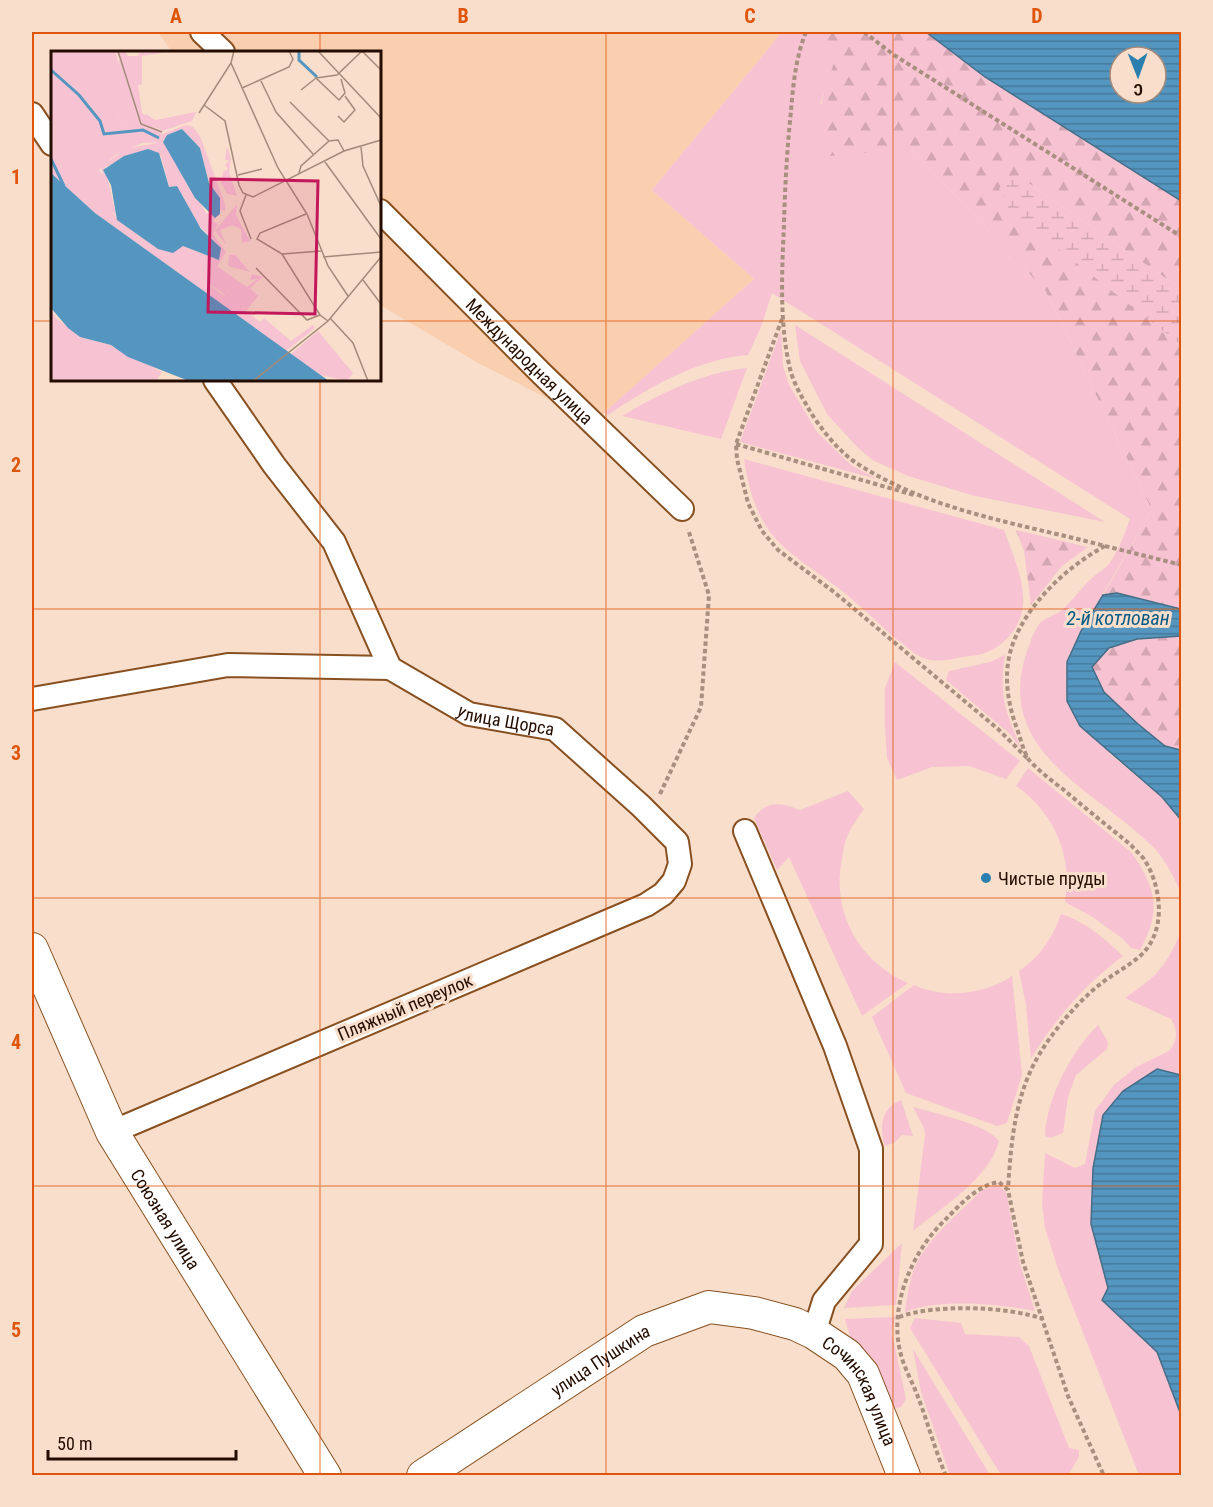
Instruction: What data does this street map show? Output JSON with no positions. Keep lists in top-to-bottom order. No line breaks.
{"streets":{"street":["Международная улица","улица Щорса","Пляжный переулок","Союзная улица","улица Пушкина","Сочинская улица"]},"crossings":[["улица Щорса","Пляжный переулок"],["Пляжный переулок","Союзная улица"],["улица Пушкина","Сочинская улица"]],"water":["2-й котлован"],"places":["Чистые пруды"],"scale_bar":"50 m","north":"bottom","grid":{"columns":["A","B","C","D"],"rows":["1","2","3","4","5"]}}
